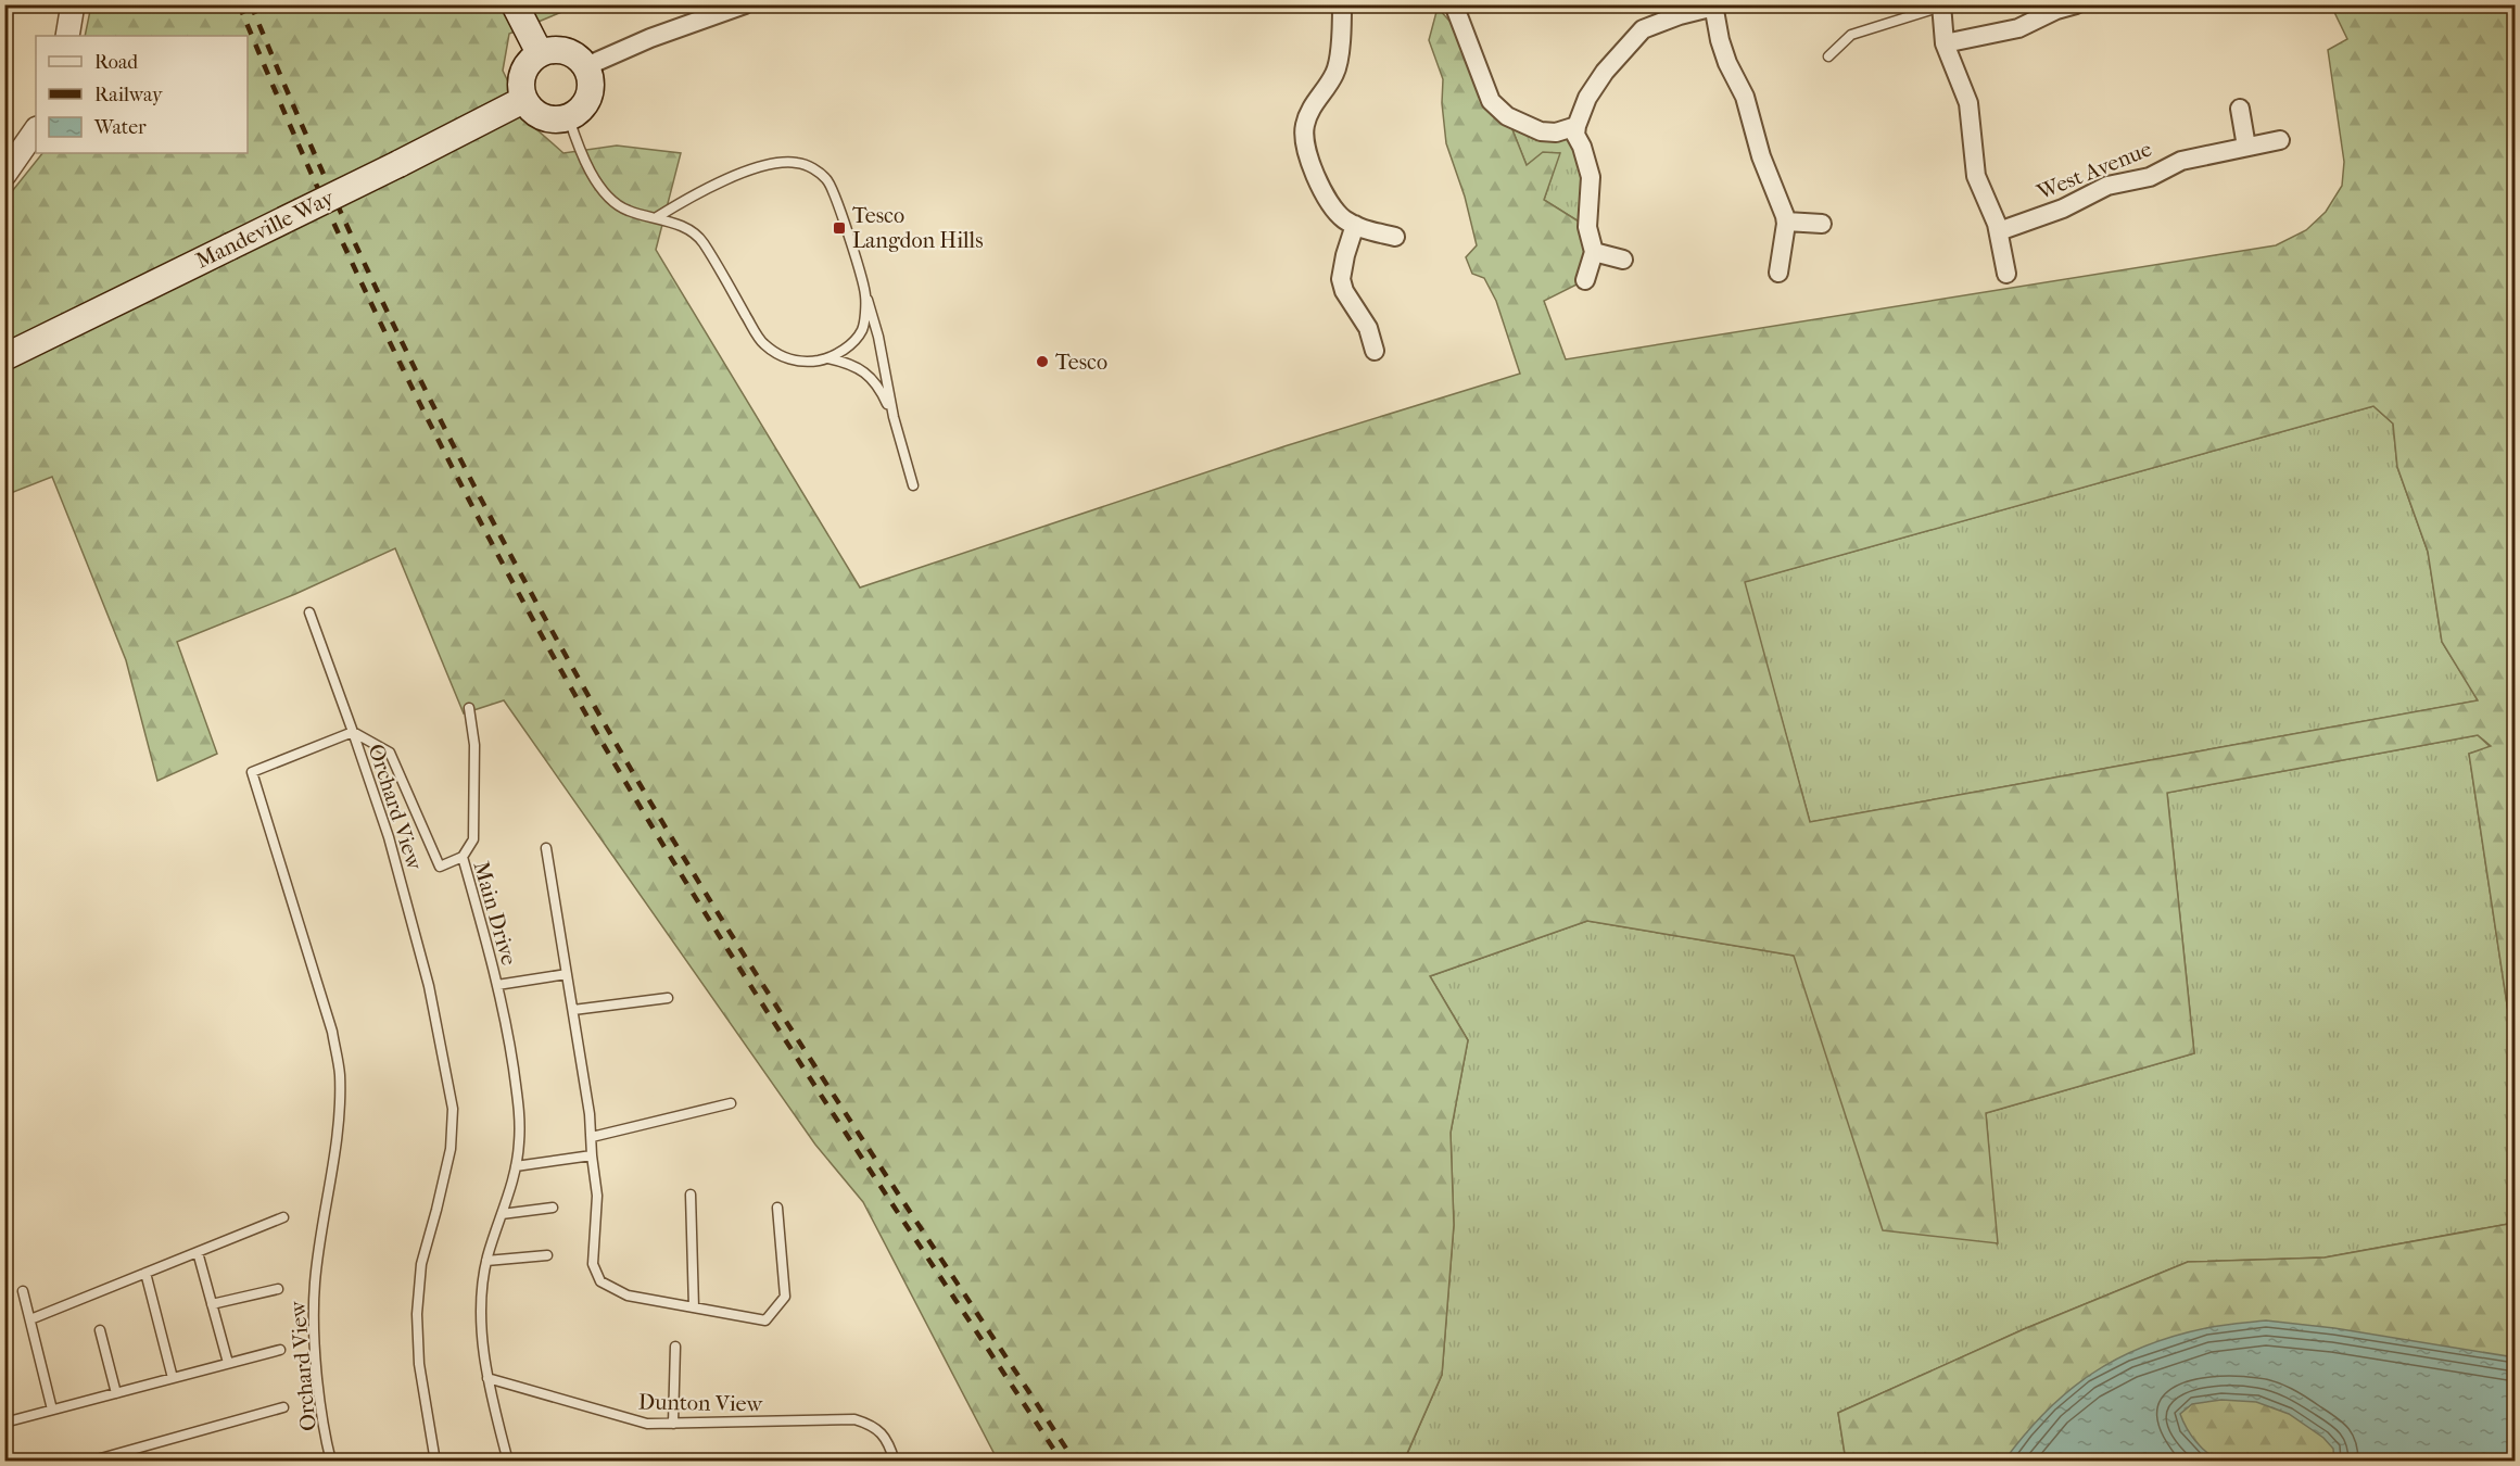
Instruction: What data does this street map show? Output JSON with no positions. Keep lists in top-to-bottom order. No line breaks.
{"streets":{"main road":["Mandeville Way"],"street":["West Avenue"],"lane":["Orchard View","Main Drive","Dunton View"]},"crossings":[["Orchard View","Main Drive"],["Main Drive","Dunton View"]],"places":{"transit":["Tesco Langdon Hills"],"other":["Tesco"]},"legend":["Road","Railway","Water"]}
